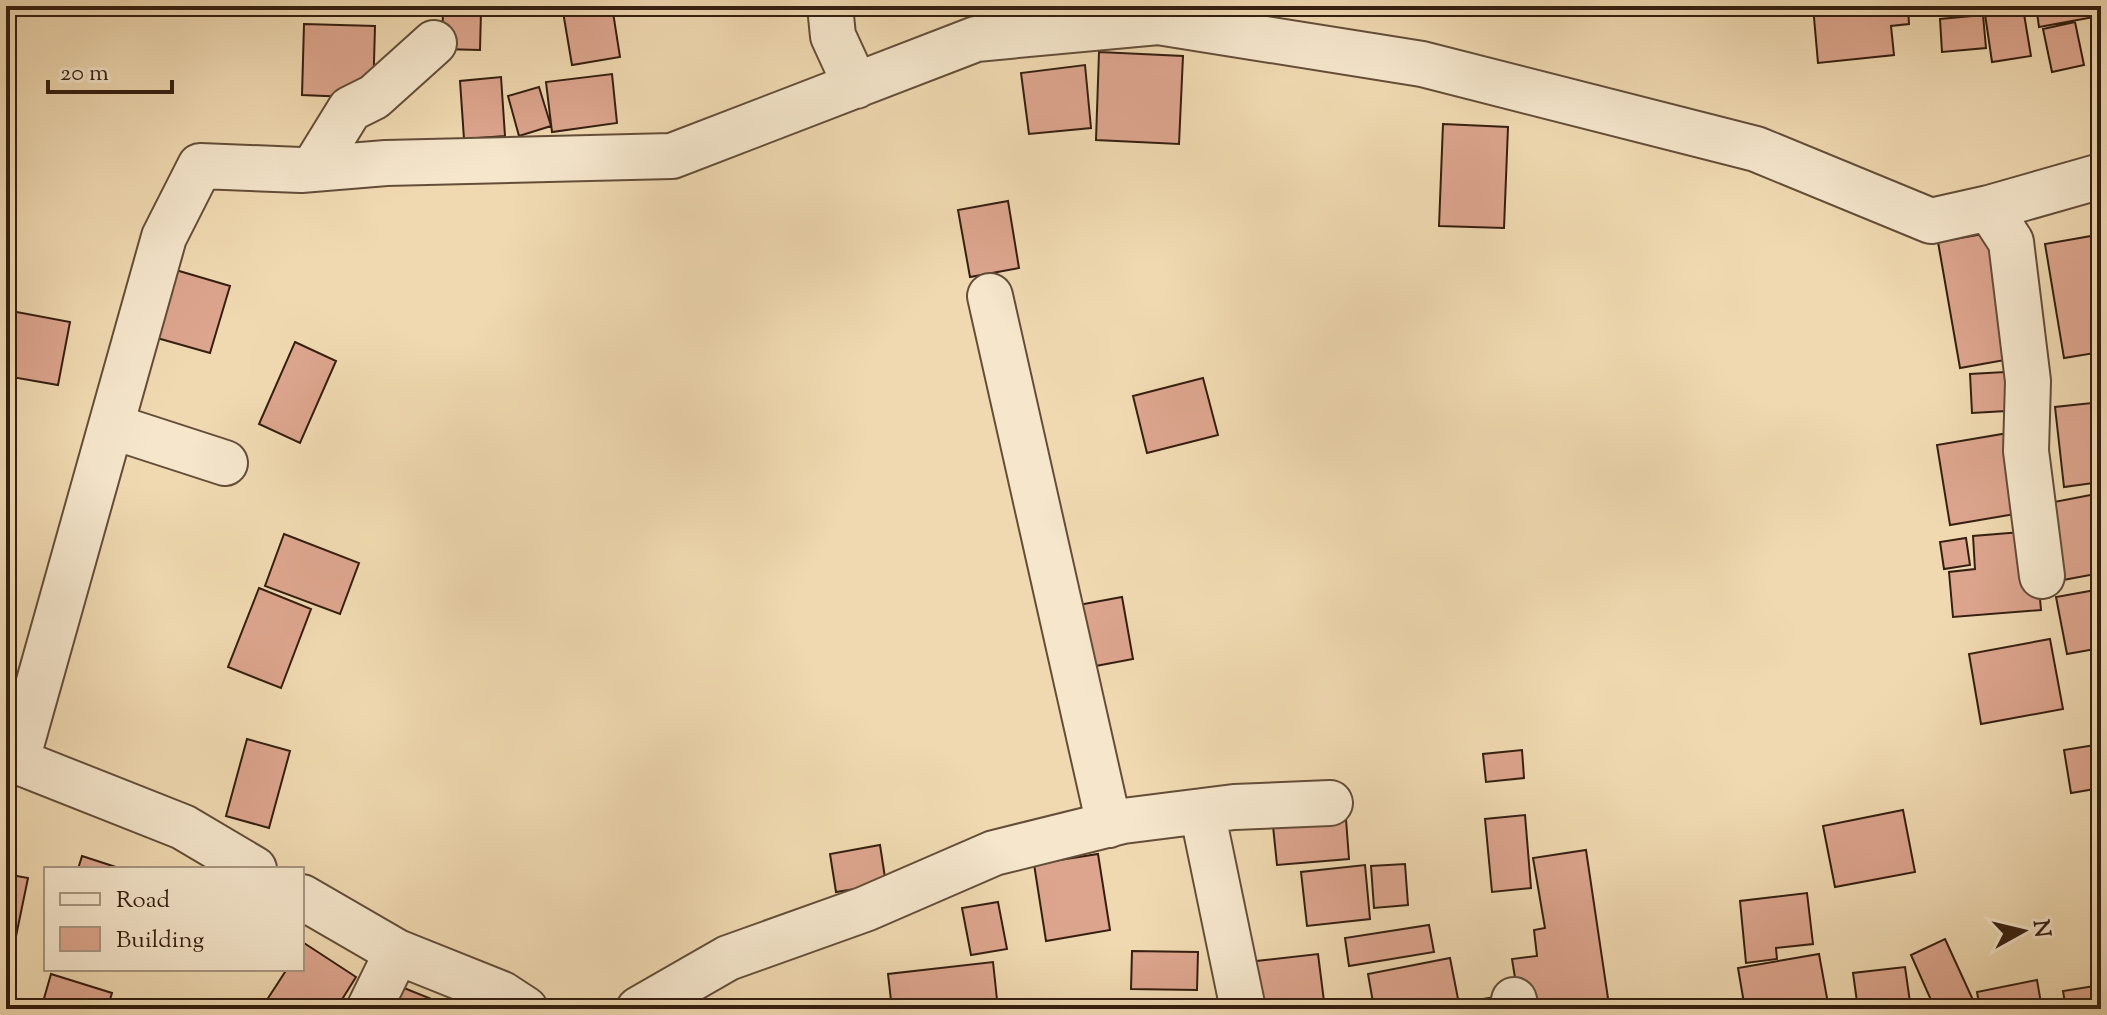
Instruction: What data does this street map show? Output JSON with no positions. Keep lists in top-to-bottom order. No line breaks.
{"legend":["Road","Building"],"scale_bar":"20 m","north":"right"}
